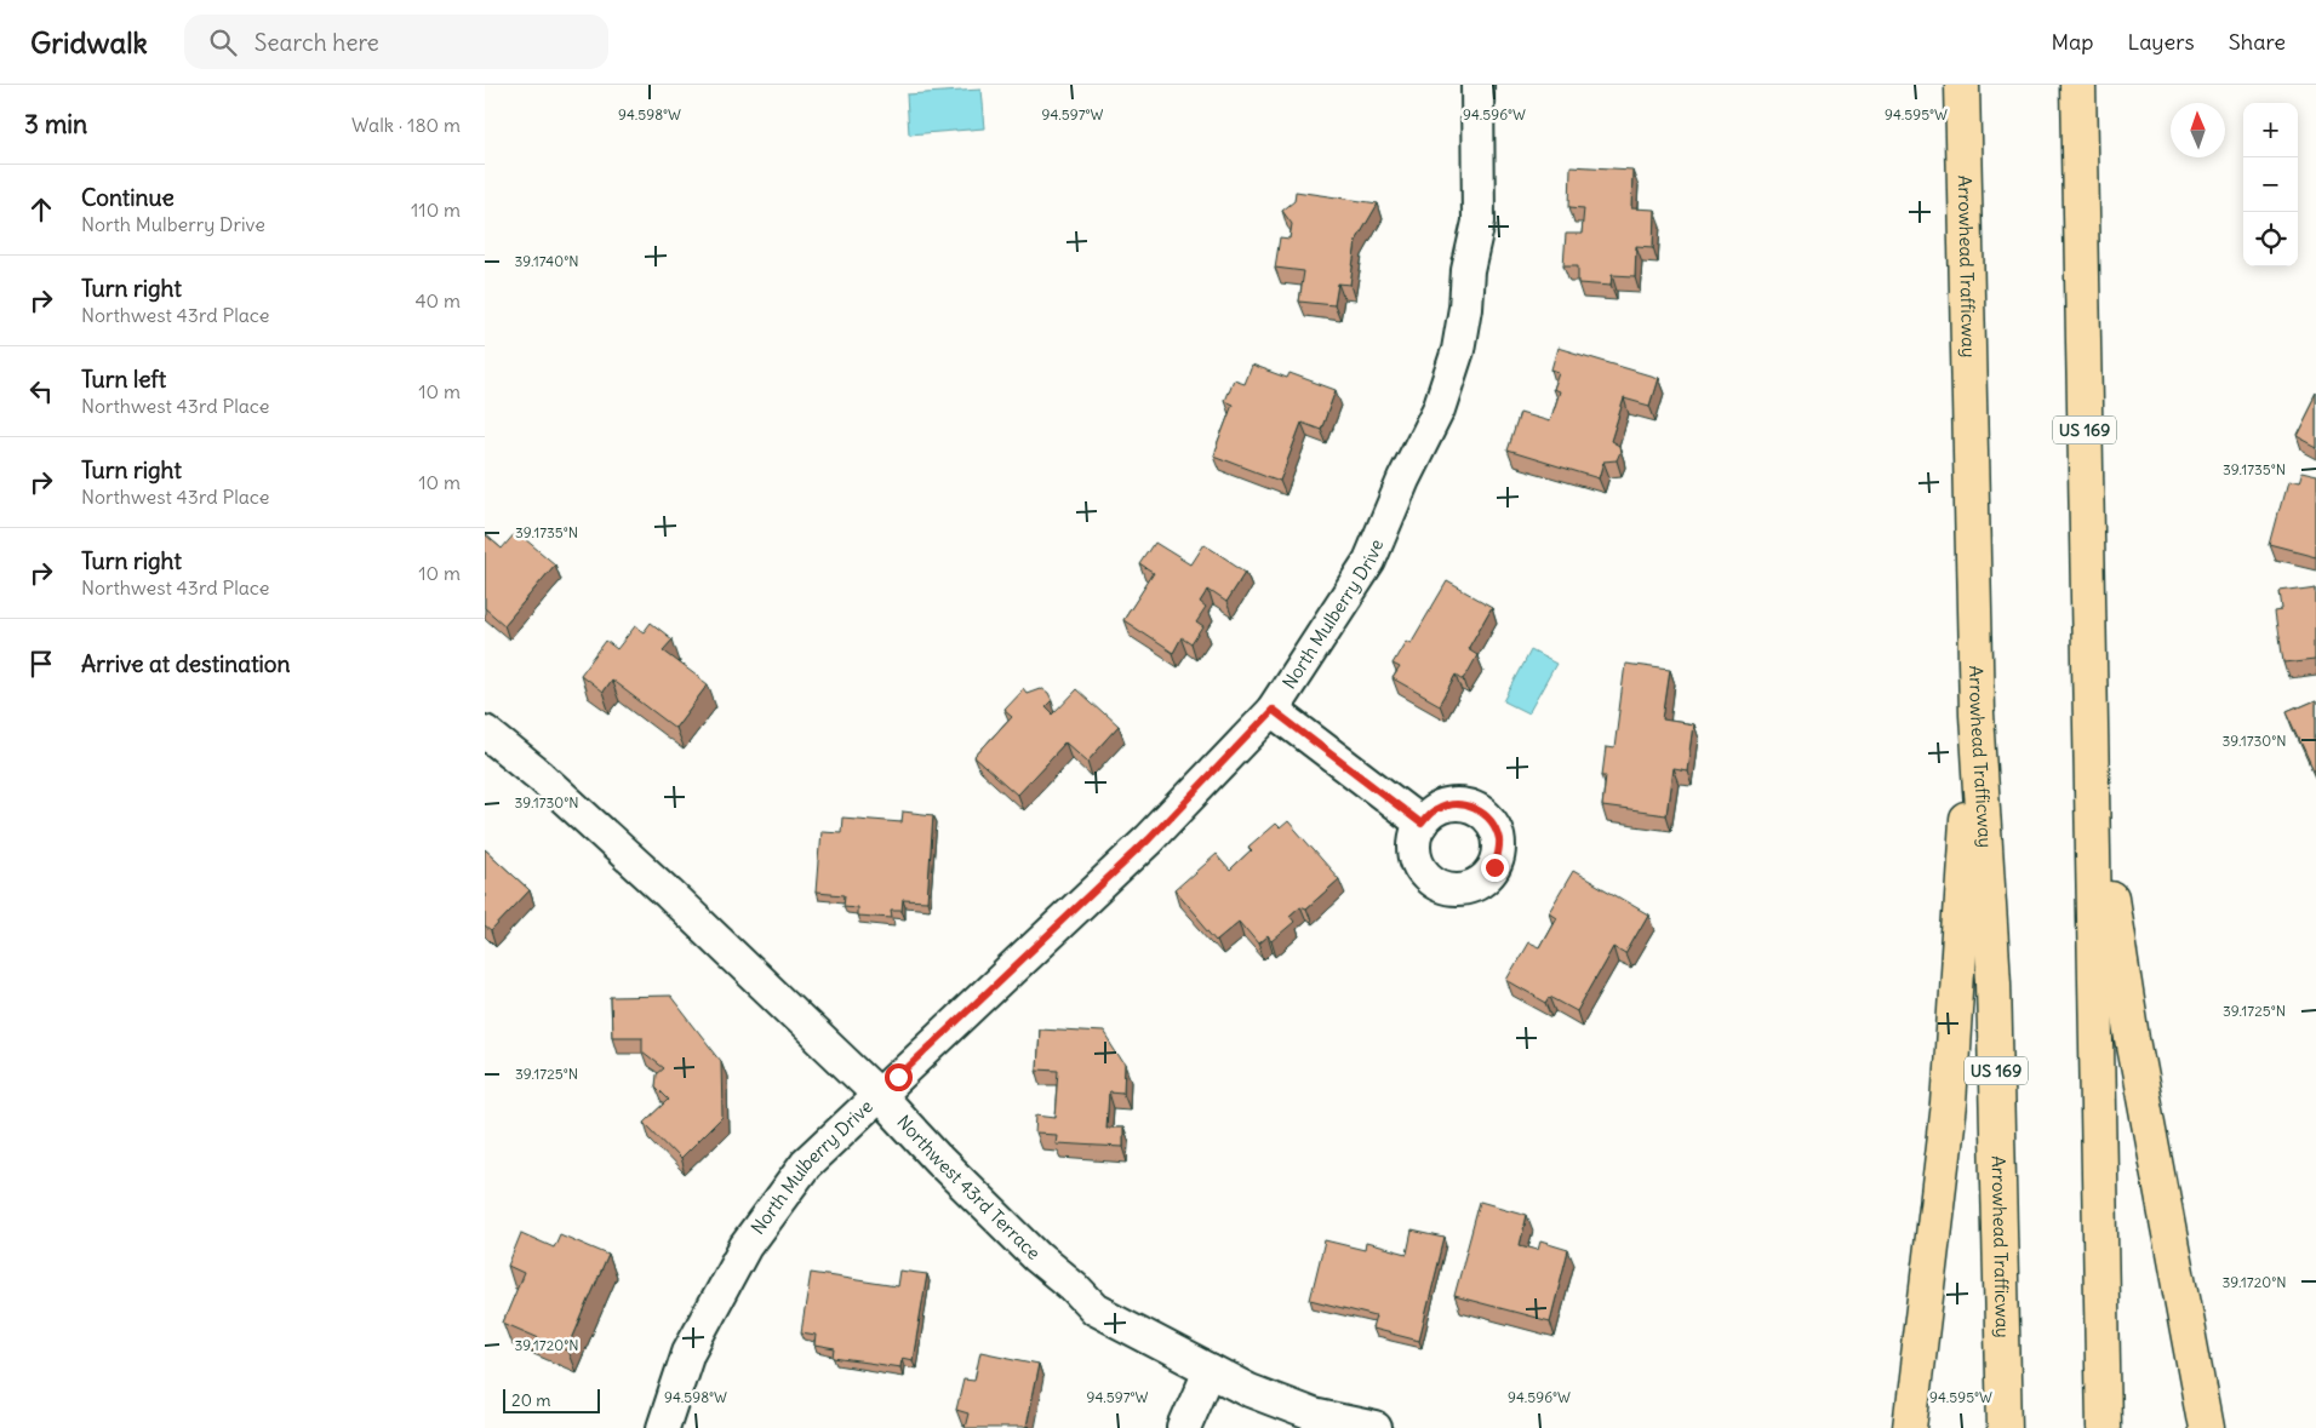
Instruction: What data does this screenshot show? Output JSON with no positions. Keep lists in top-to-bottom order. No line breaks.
{"streets":{"highway":["Arrowhead Trafficway","US 169"],"street":["North Mulberry Drive","Northwest 43rd Terrace"]},"crossings":[["North Mulberry Drive","Northwest 43rd Terrace"]],"scale_bar":"20 m","north":"top","page":{"header":"Gridwalk","search":"Search here","nav":["Map","Layers","Share"],"heading":["3 min","Walk · 180 m"],"map_buttons":["+","−"],"list":[["Continue","North Mulberry Drive","110 m"],["Turn right","Northwest 43rd Place","40 m"],["Turn left","Northwest 43rd Place","10 m"],["Turn right","Northwest 43rd Place","10 m"],["Turn right","Northwest 43rd Place","10 m"],"Arrive at destination"],"scale":"20 m"},"coordinates":["94.598°W","94.597°W","94.596°W","94.595°W","39.1740°N","39.1735°N","39.1730°N","39.1725°N","39.1720°N"]}
